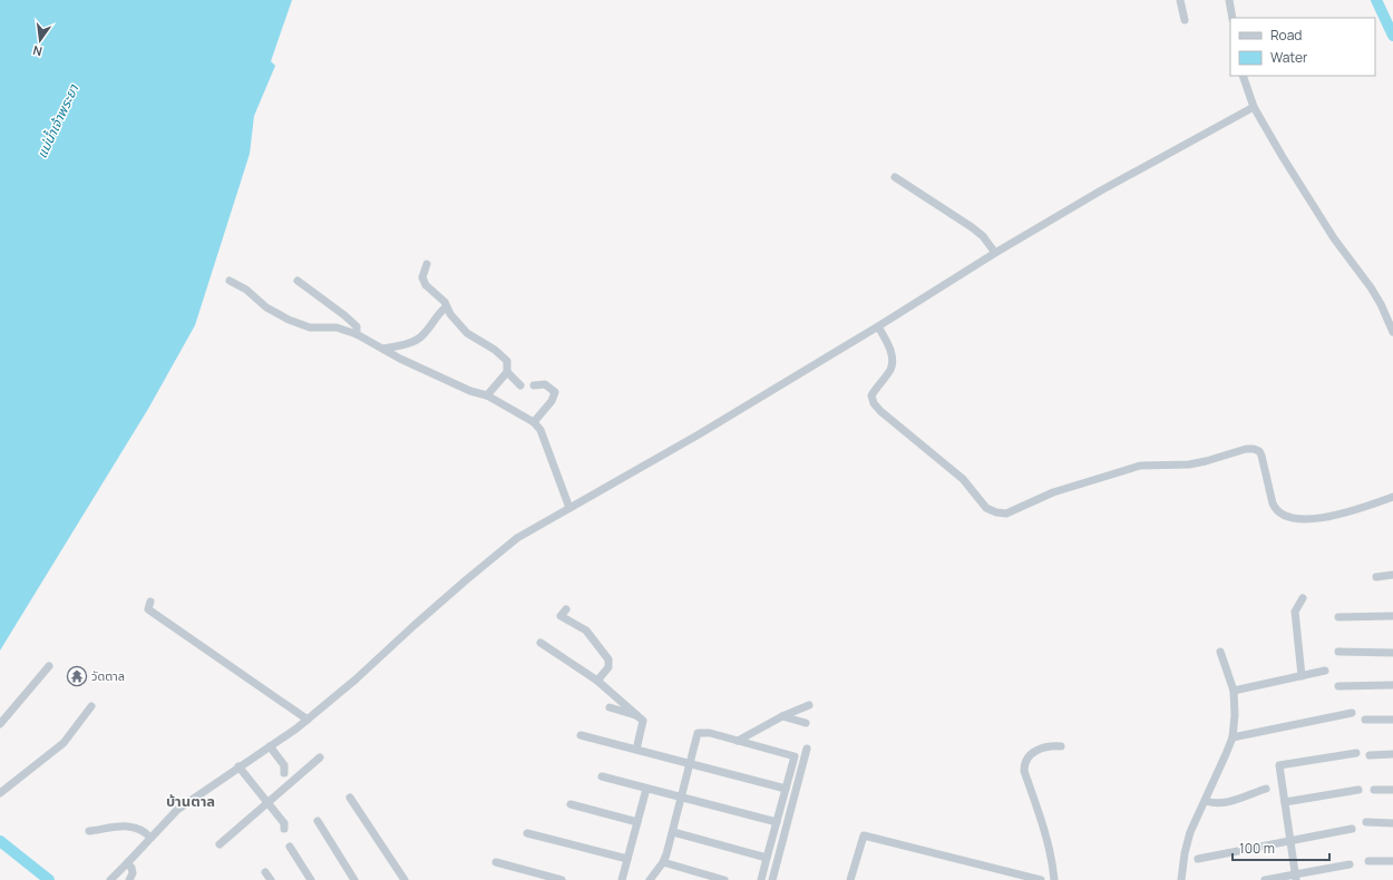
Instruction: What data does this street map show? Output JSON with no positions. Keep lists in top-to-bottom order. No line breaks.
{"districts":["บ้านตาล"],"water":["แม่น้ำเจ้าพระยา"],"places":{"temple":["วัดตาล"]},"legend":["Road","Water"],"scale_bar":"100 m","north":"bottom"}
